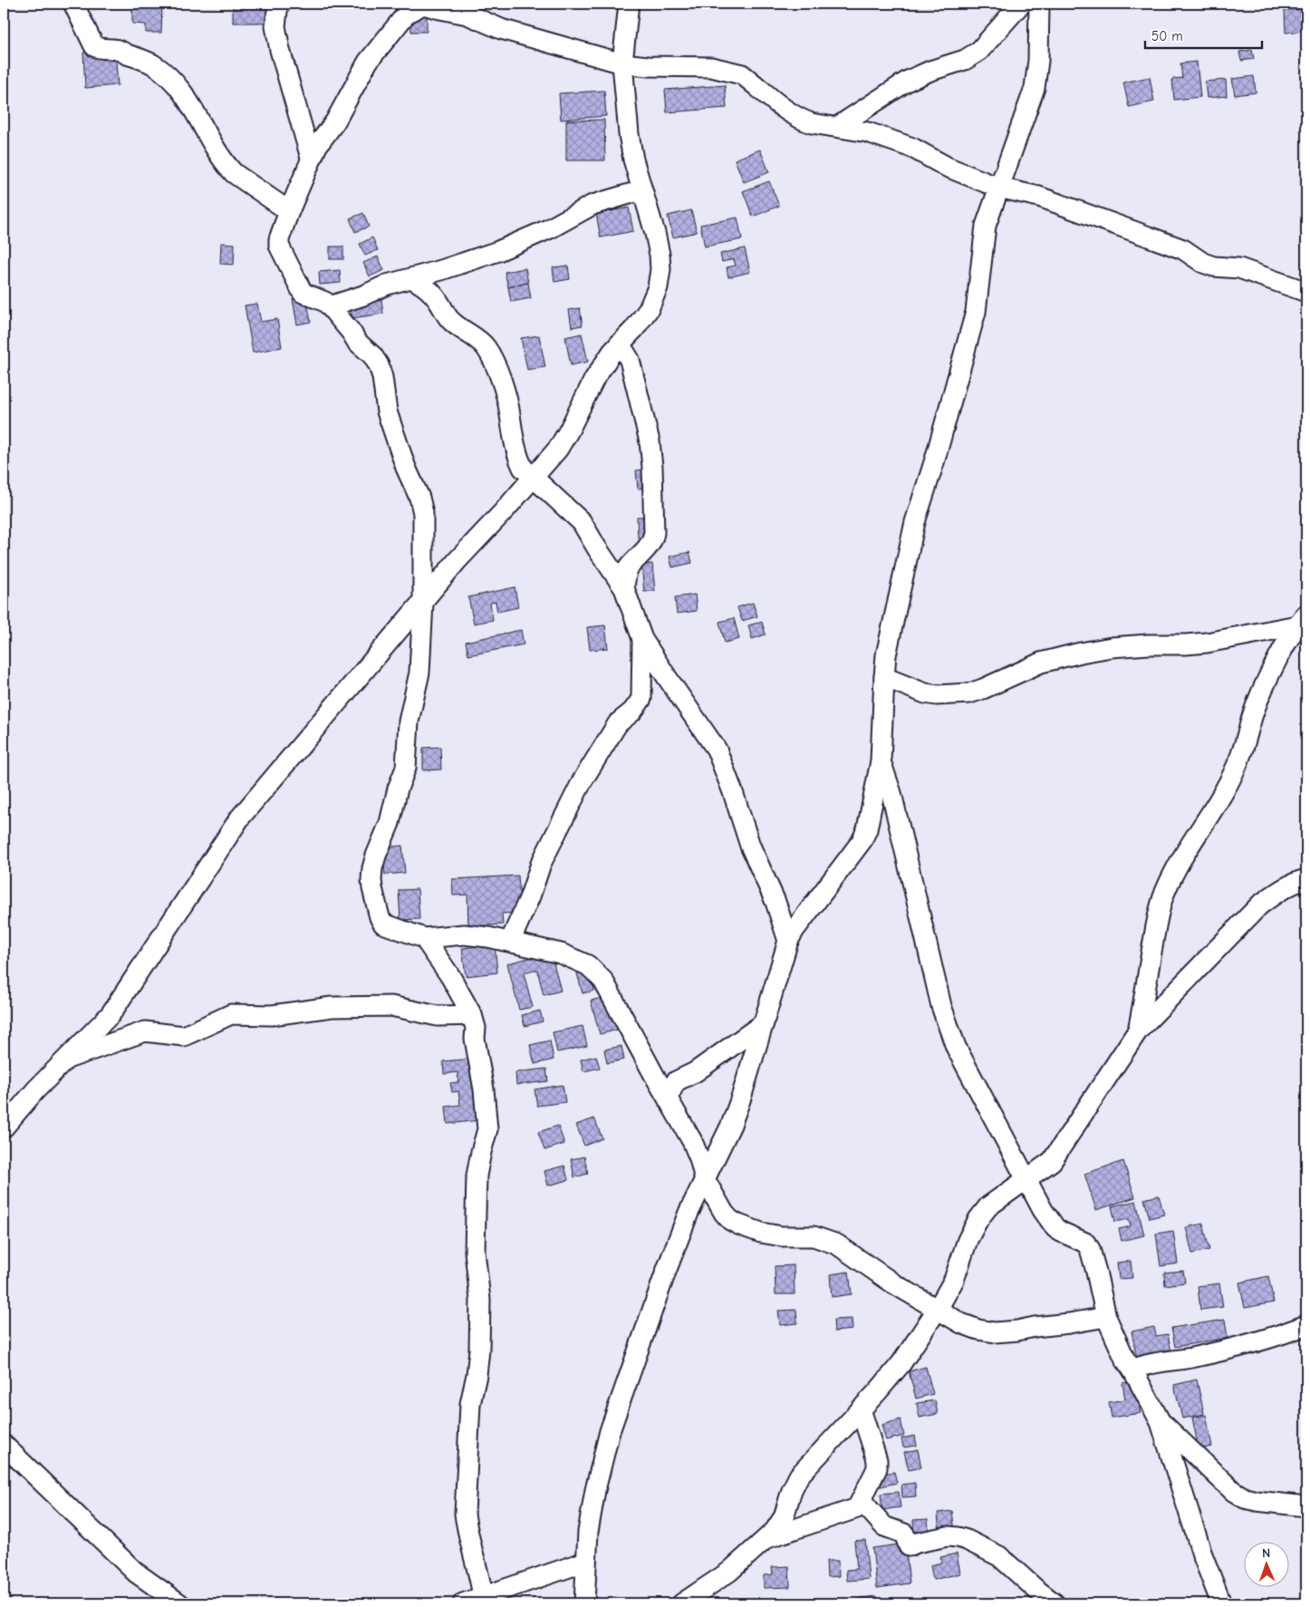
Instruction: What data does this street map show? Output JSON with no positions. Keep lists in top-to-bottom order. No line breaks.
{"scale_bar":"50 m","north":"top"}
